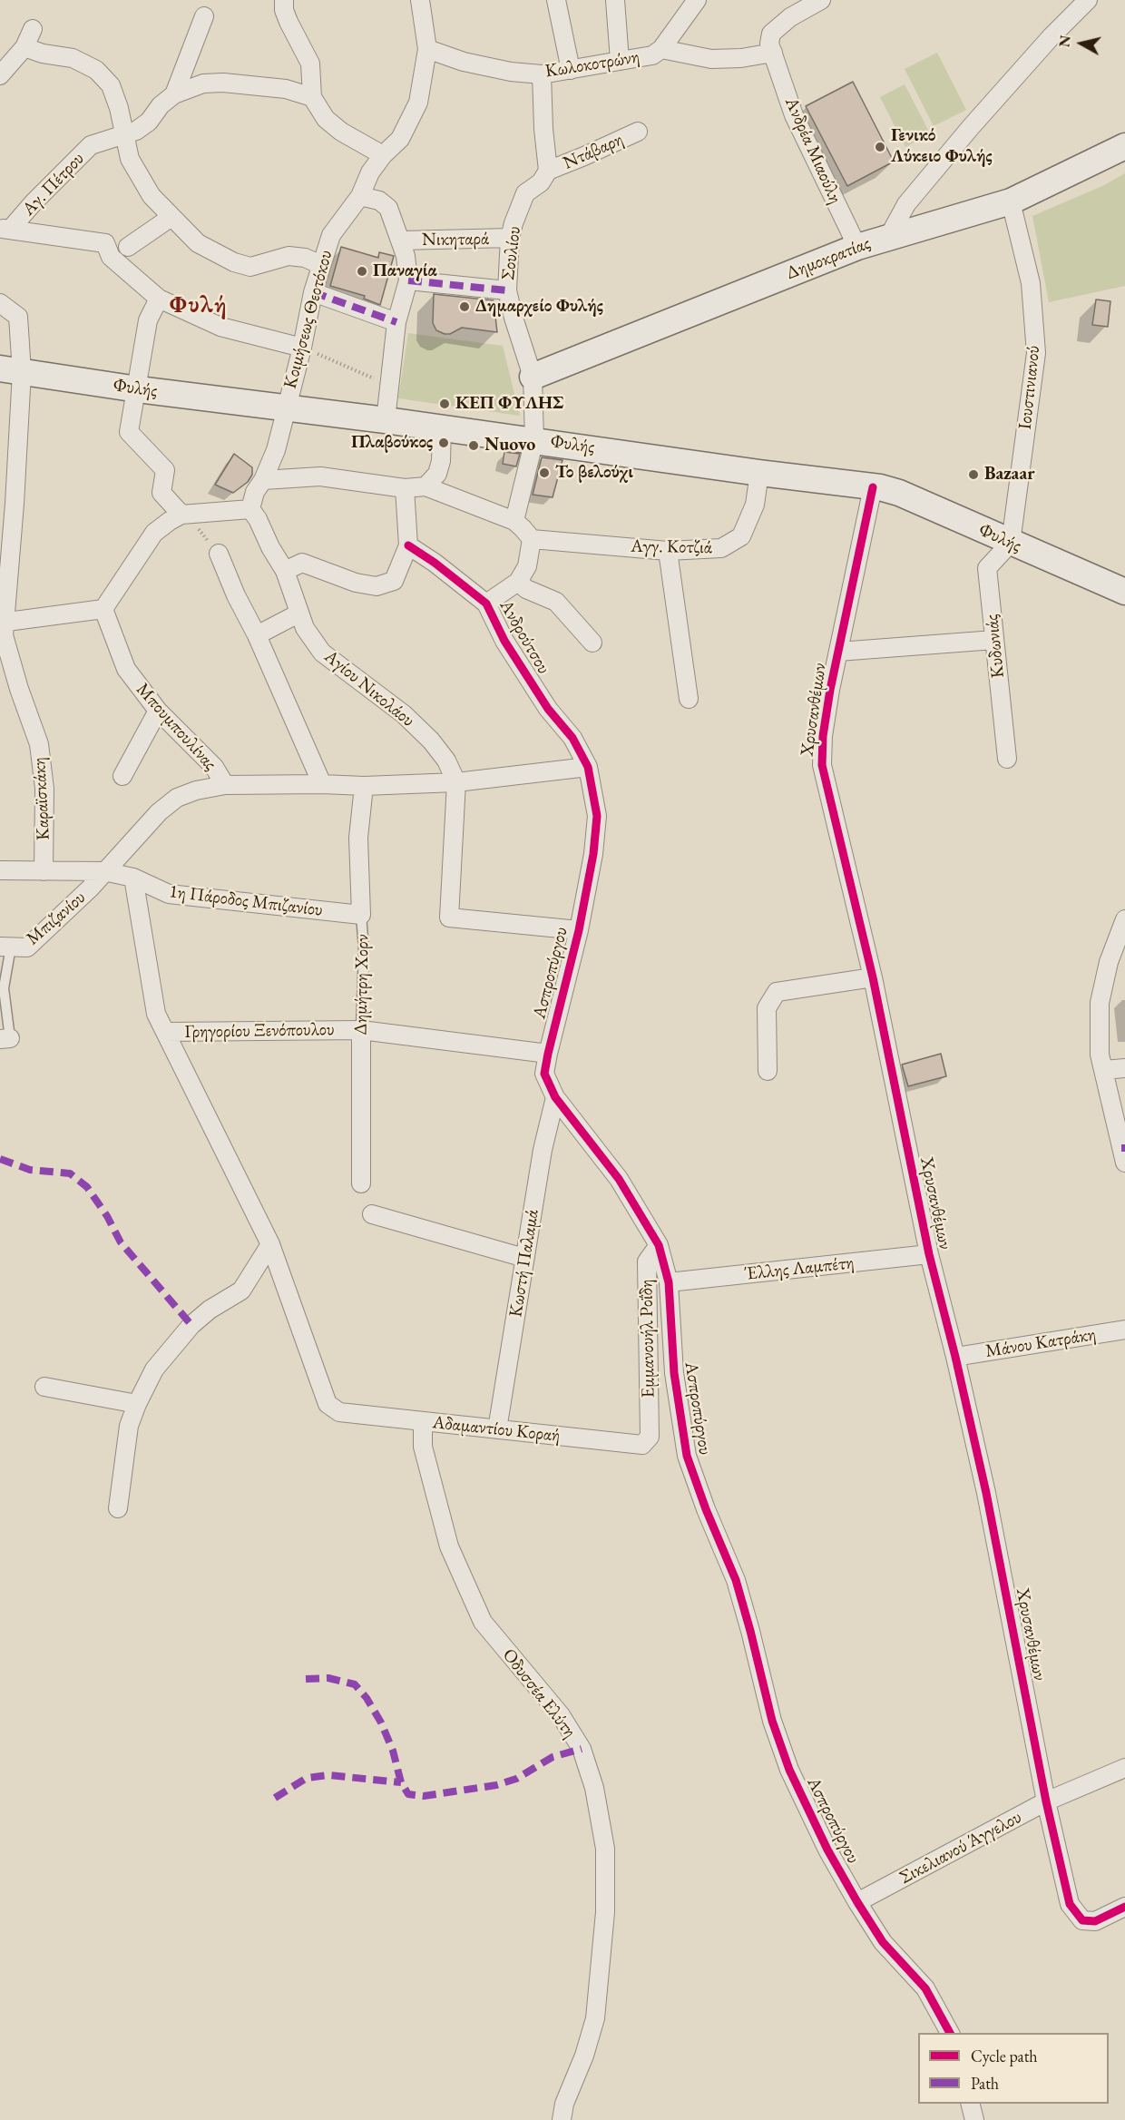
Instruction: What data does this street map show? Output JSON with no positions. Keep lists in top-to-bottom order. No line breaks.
{"streets":{"main road":["Δημοκρατίας","Φυλής"],"street":["Κωλοκοτρώνη","Ανδρέα Μιαούλη","Ντάβαρη","Αγ. Πέτρου","Νικηταρά","Σουλίου","Κοιμήσεως Θεοτόκου","Ιουστινιανού","Αγγ. Κοτζιά","Ανδρούτσου","Κυδωνιάς","Αγίου Νικολάου","Χρυσανθέμων","Μπουμπουλίνας","Καραϊσκάκη","1η Πάροδος Μπιζανίου","Μπιζανίου","Ασπροπύργου","Δημήτρη Χορν","Γρηγορίου Ξενόπουλου","Κωστή Παλαμά","Έλλης Λαμπέτη","Εμμανουήλ Ροΐδη","Μάνου Κατράκη","Αδαμαντίου Κοραή","Οδυσσέα Ελύτη","Σικελιανού Άγγελου"]},"crossings":[["Κωλοκοτρώνη","Κοιμήσεως Θεοτόκου"],["Ανδρέα Μιαούλη","Δημοκρατίας"],["Ντάβαρη","Σουλίου"],["Νικηταρά","Σουλίου"],["Σουλίου","Δημοκρατίας"],["Σουλίου","Φυλής"],["Δημοκρατίας","Ιουστινιανού"],["Κοιμήσεως Θεοτόκου","Φυλής"],["Ιουστινιανού","Φυλής"],["Ιουστινιανού","Κυδωνιάς"],["Φυλής","Αγγ. Κοτζιά"],["Φυλής","Κυδωνιάς"],["Φυλής","Χρυσανθέμων"],["Φυλής","Καραϊσκάκη"],["Ανδρούτσου","Μπιζανίου"],["Ανδρούτσου","Ασπροπύργου"],["Αγίου Νικολάου","Μπιζανίου"],["Αγίου Νικολάου","Ασπροπύργου"],["Χρυσανθέμων","Έλλης Λαμπέτη"],["Χρυσανθέμων","Μάνου Κατράκη"],["Χρυσανθέμων","Σικελιανού Άγγελου"],["Μπουμπουλίνας","Μπιζανίου"],["Καραϊσκάκη","1η Πάροδος Μπιζανίου"],["1η Πάροδος Μπιζανίου","Μπιζανίου"],["1η Πάροδος Μπιζανίου","Δημήτρη Χορν"],["Μπιζανίου","Ασπροπύργου"],["Μπιζανίου","Δημήτρη Χορν"],["Ασπροπύργου","Γρηγορίου Ξενόπουλου"],["Ασπροπύργου","Κωστή Παλαμά"],["Ασπροπύργου","Έλλης Λαμπέτη"],["Ασπροπύργου","Εμμανουήλ Ροΐδη"],["Ασπροπύργου","Σικελιανού Άγγελου"],["Δημήτρη Χορν","Γρηγορίου Ξενόπουλου"],["Κωστή Παλαμά","Αδαμαντίου Κοραή"],["Εμμανουήλ Ροΐδη","Αδαμαντίου Κοραή"],["Αδαμαντίου Κοραή","Οδυσσέα Ελύτη"]],"districts":["Φυλή"],"places":["Γενικό Λύκειο Φυλής","Παναγία","Δημαρχείο Φυλής","ΚΕΠ ΦΥΛΗΣ","Πλαβούκος","Nuovo","Το βελούχι","Bazaar"],"legend":["Cycle path","Path"],"north":"left"}
